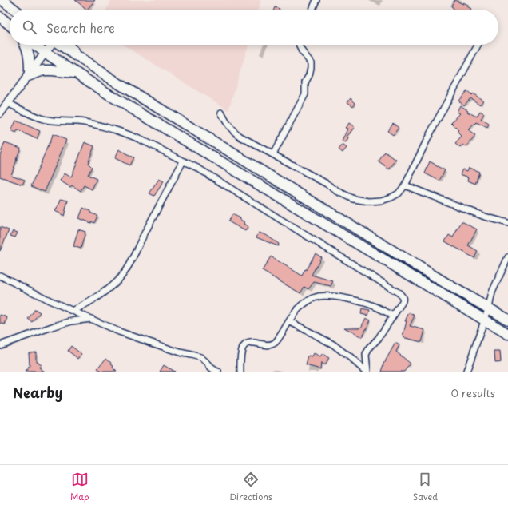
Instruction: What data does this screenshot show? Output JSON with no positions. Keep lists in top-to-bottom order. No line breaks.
{"page":{"search":"Search here","heading":["Nearby","0 results"],"nav":["Map","Directions","Saved"]}}
